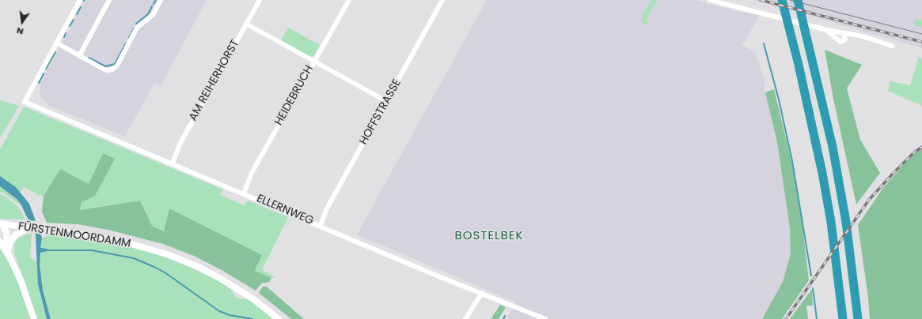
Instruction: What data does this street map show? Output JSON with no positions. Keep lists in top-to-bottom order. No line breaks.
{"streets":{"main road":["FÜRSTENMOORDAMM"],"street":["AM REIHERHORST","HEIDEBRUCH","HOFFSTRASSE","ELLERNWEG"]},"crossings":[["AM REIHERHORST","ELLERNWEG"],["HEIDEBRUCH","ELLERNWEG"],["HOFFSTRASSE","ELLERNWEG"]],"districts":["BOSTELBEK"],"north":"bottom"}
